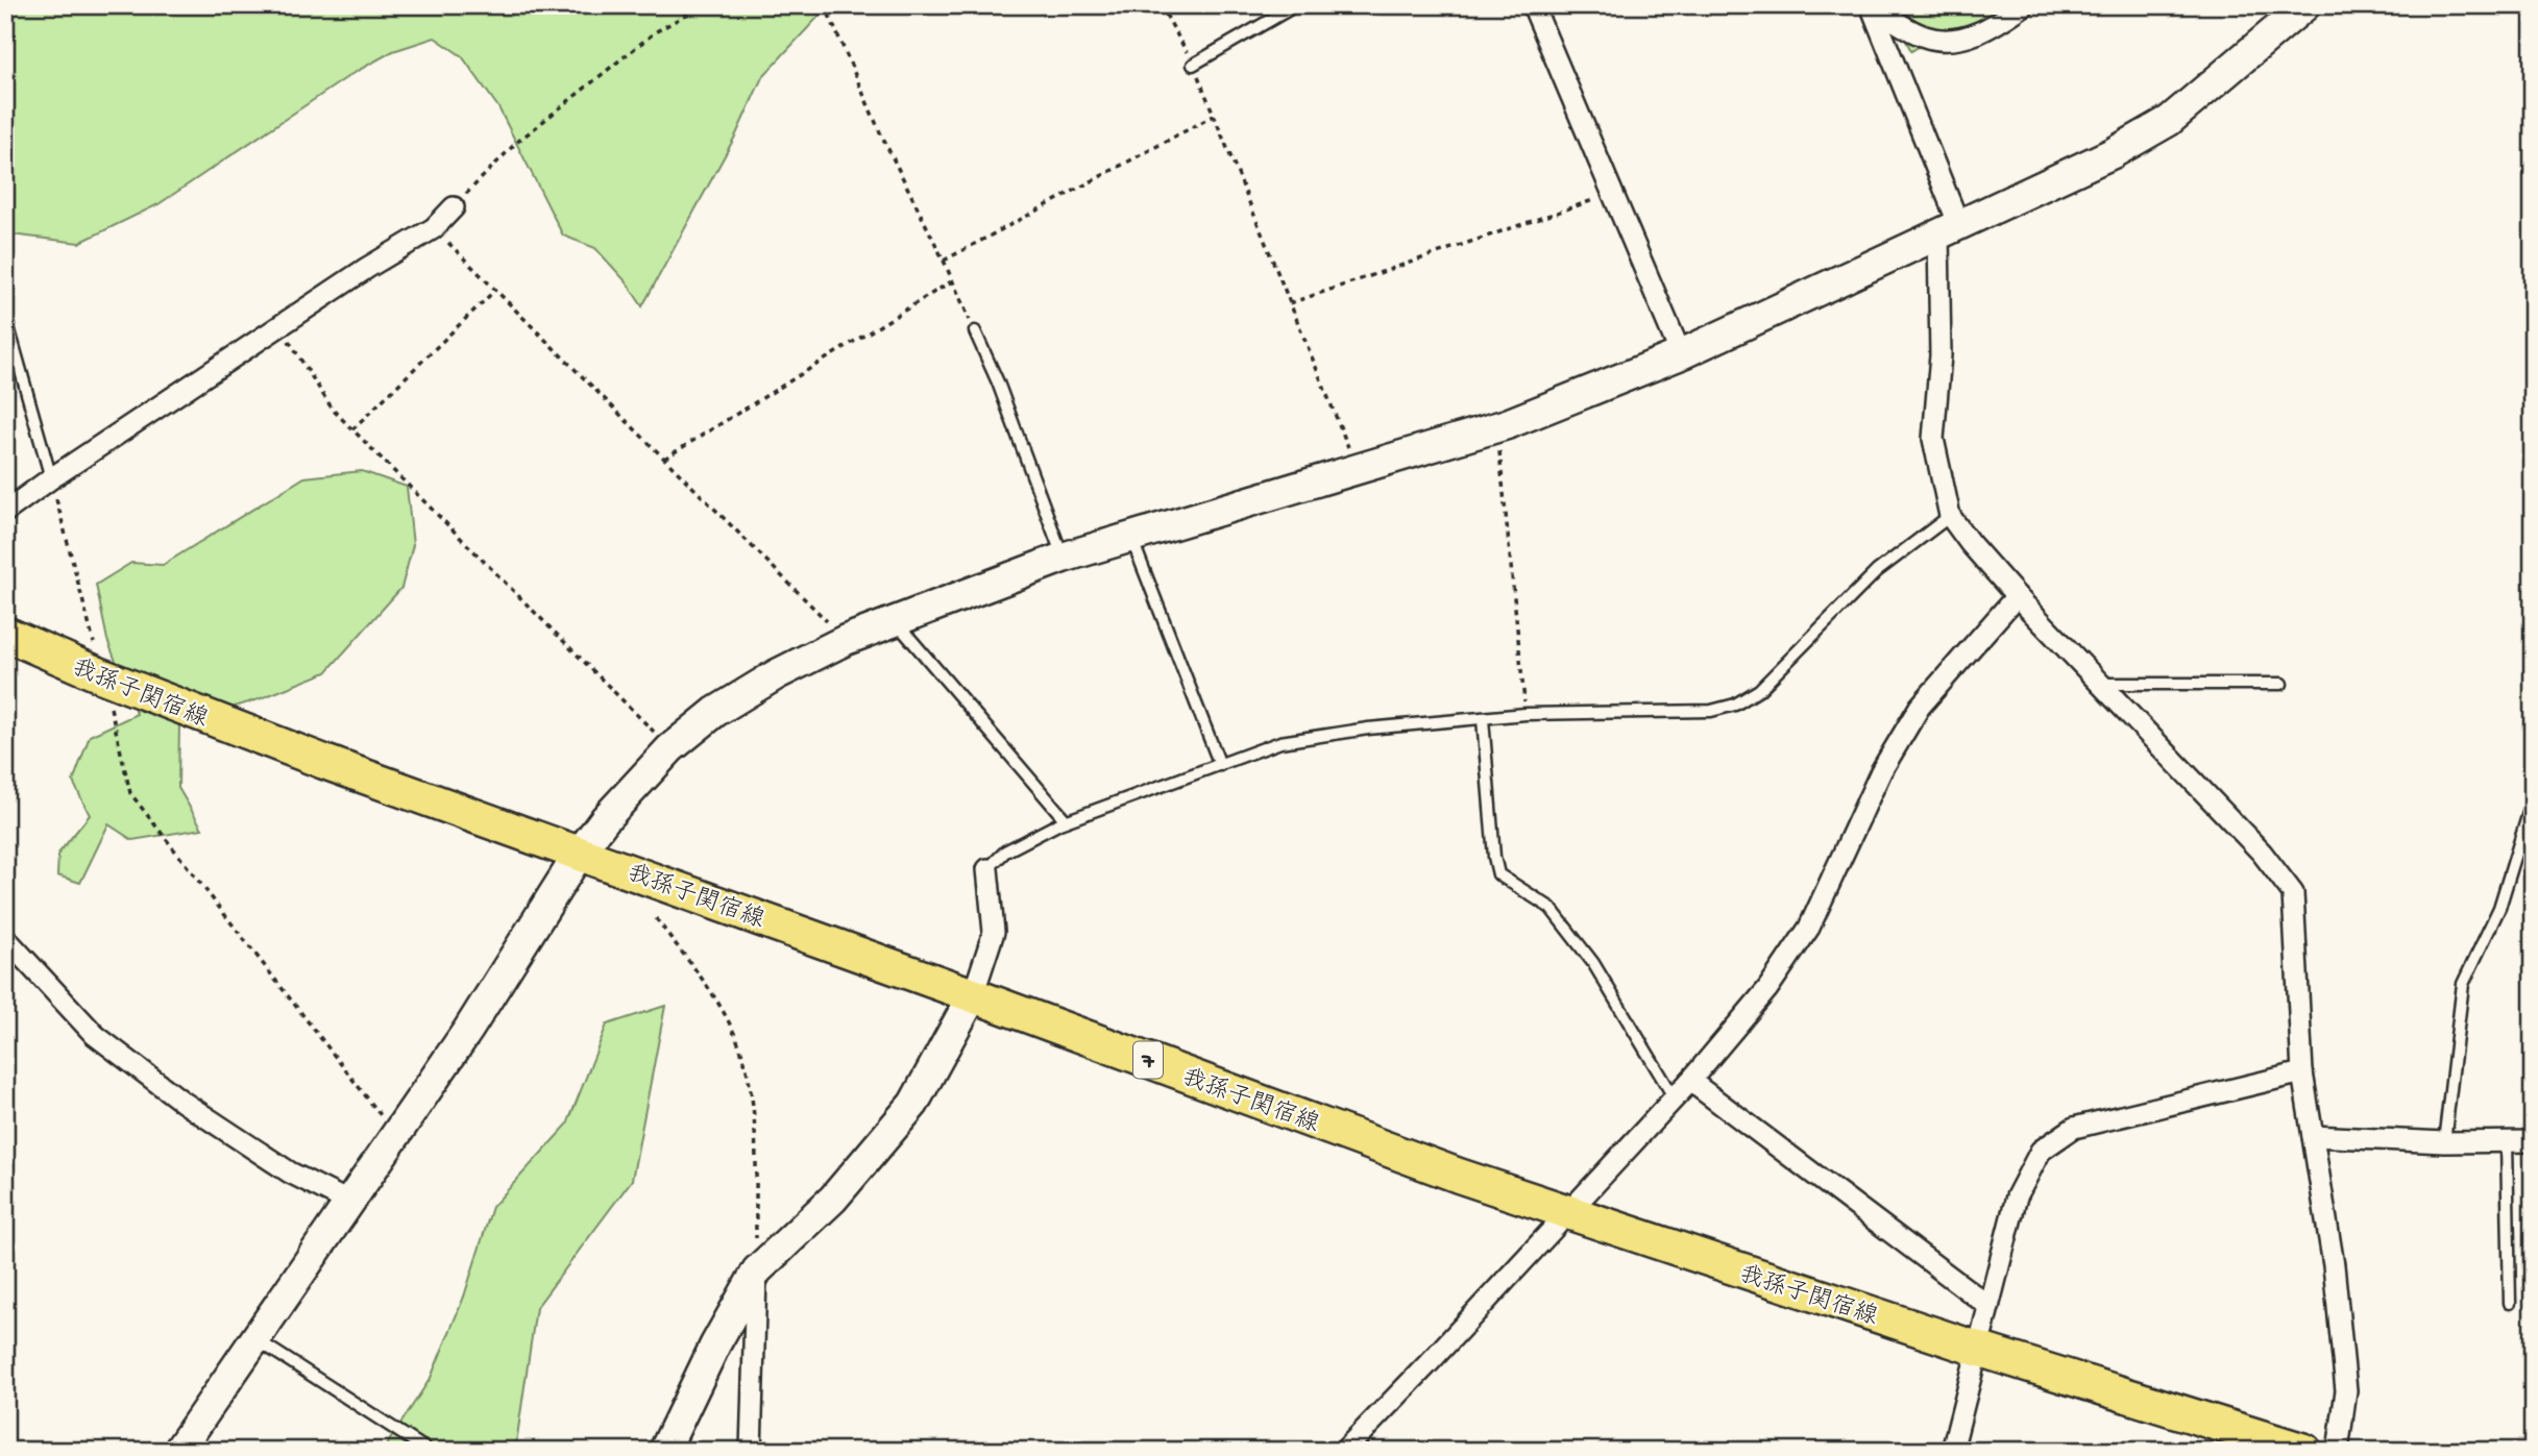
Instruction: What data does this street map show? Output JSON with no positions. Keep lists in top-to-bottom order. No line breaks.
{"streets":{"main road":["我孫子関宿線","7"]}}
